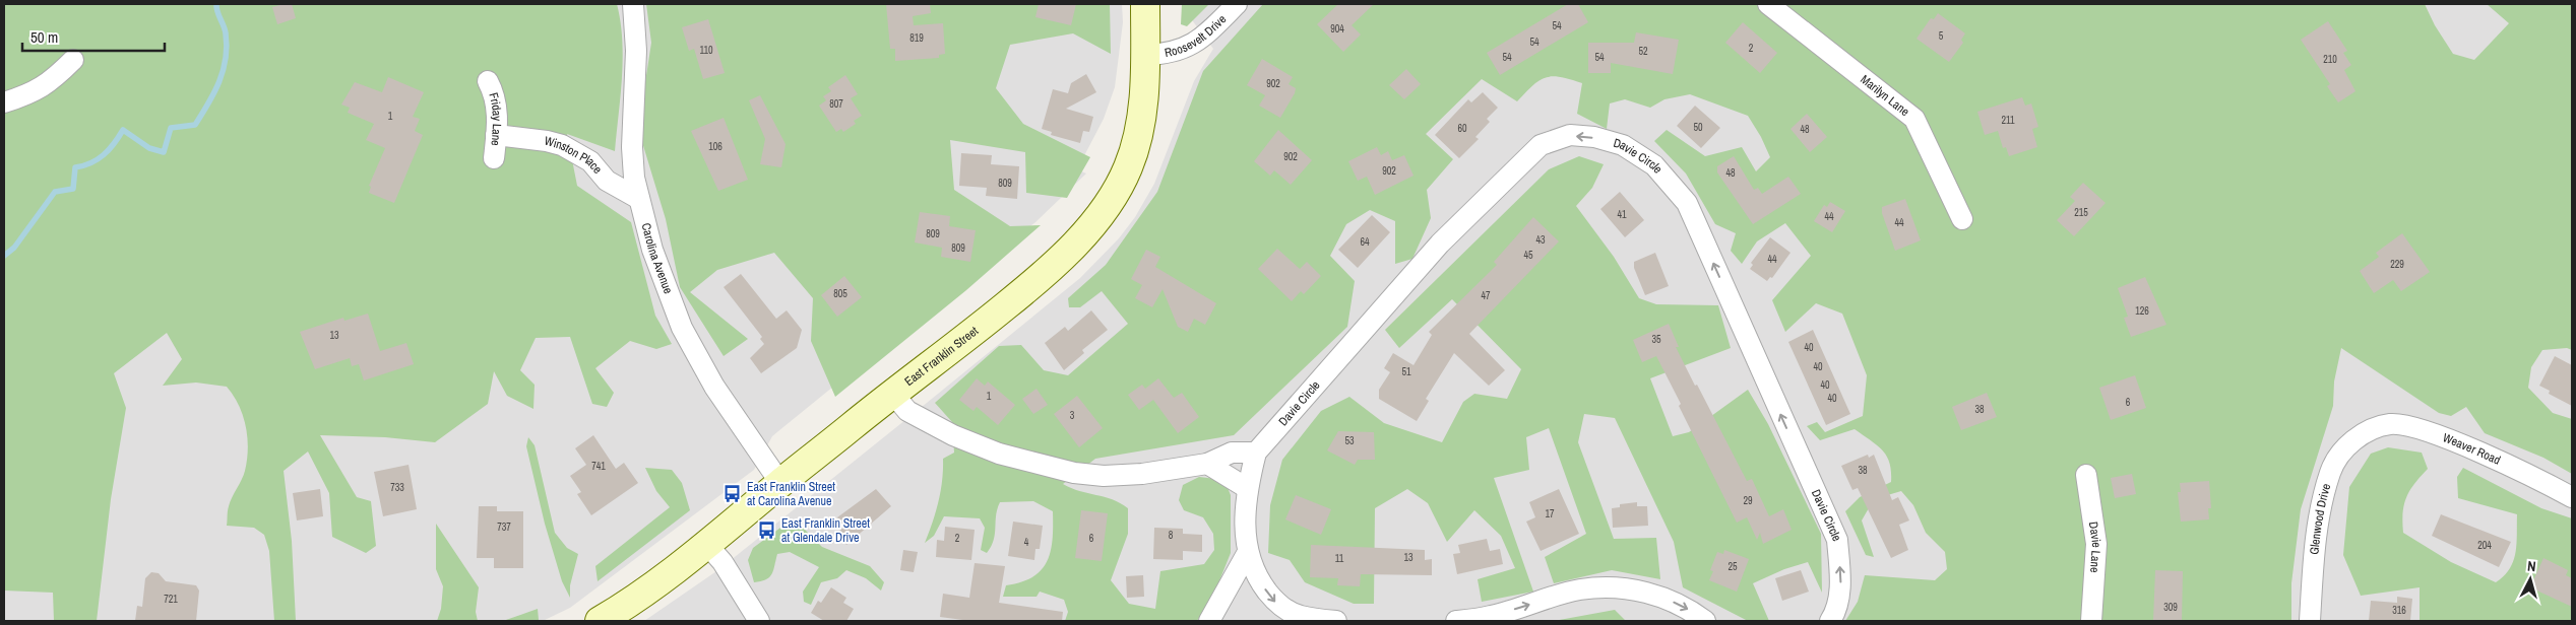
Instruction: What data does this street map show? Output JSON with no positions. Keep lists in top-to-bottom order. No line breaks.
{"streets":{"main road":["East Franklin Street"],"street":["Roosevelt Drive","Marilyn Lane","Friday Lane","Winston Place","Davie Circle","Carolina Avenue","Weaver Road","Glenwood Drive","Davie Lane"]},"crossings":[["Roosevelt Drive","East Franklin Street"],["Friday Lane","Winston Place"],["Winston Place","Carolina Avenue"],["Carolina Avenue","East Franklin Street"],["Weaver Road","Glenwood Drive"]],"places":{"bus stop":["East Franklin Street at Carolina Avenue","East Franklin Street at Glendale Drive"]},"house_numbers":["54","904","5","819","54","2","110","52","54","54","210","902","807","1","211","50","60","48","106","902","902","48","809","215","41","44","44","809","43","64","809","45","44","229","805","47","126","13","35","40","40","51","40","1","40","6","38","3","53","741","38","733","29","17","737","8","2","6","4","204","13","11","25","721","309","316"],"scale_bar":"50 m","north":"top"}
